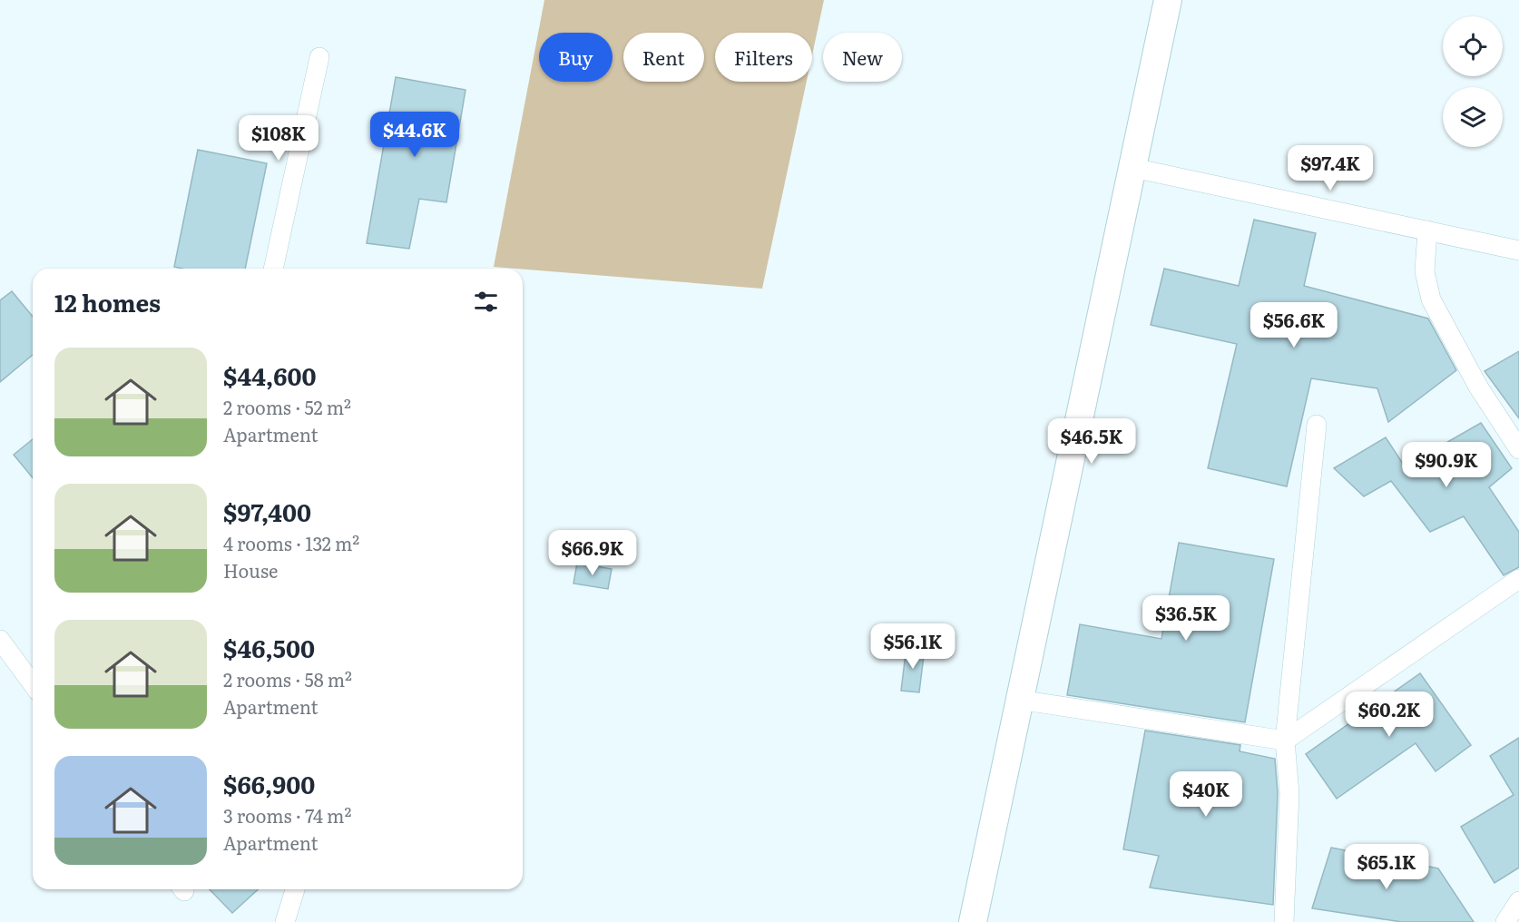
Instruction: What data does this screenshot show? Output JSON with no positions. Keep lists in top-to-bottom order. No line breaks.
{"page":{"chip":["Buy","Rent","Filters","New"],"price":["$44.6K","$108K","$97.4K","$56.6K","$46.5K","$90.9K","$66.9K","$36.5K","$56.1K","$60.2K","$40K","$65.1K"],"heading":"12 homes","list":[{"name":"$44,600","note":"2 rooms · 52 m² · Apartment"},{"name":"$97,400","note":"4 rooms · 132 m² · House"},{"name":"$46,500","note":"2 rooms · 58 m² · Apartment"},{"name":"$66,900","note":"3 rooms · 74 m² · Apartment"}]}}
